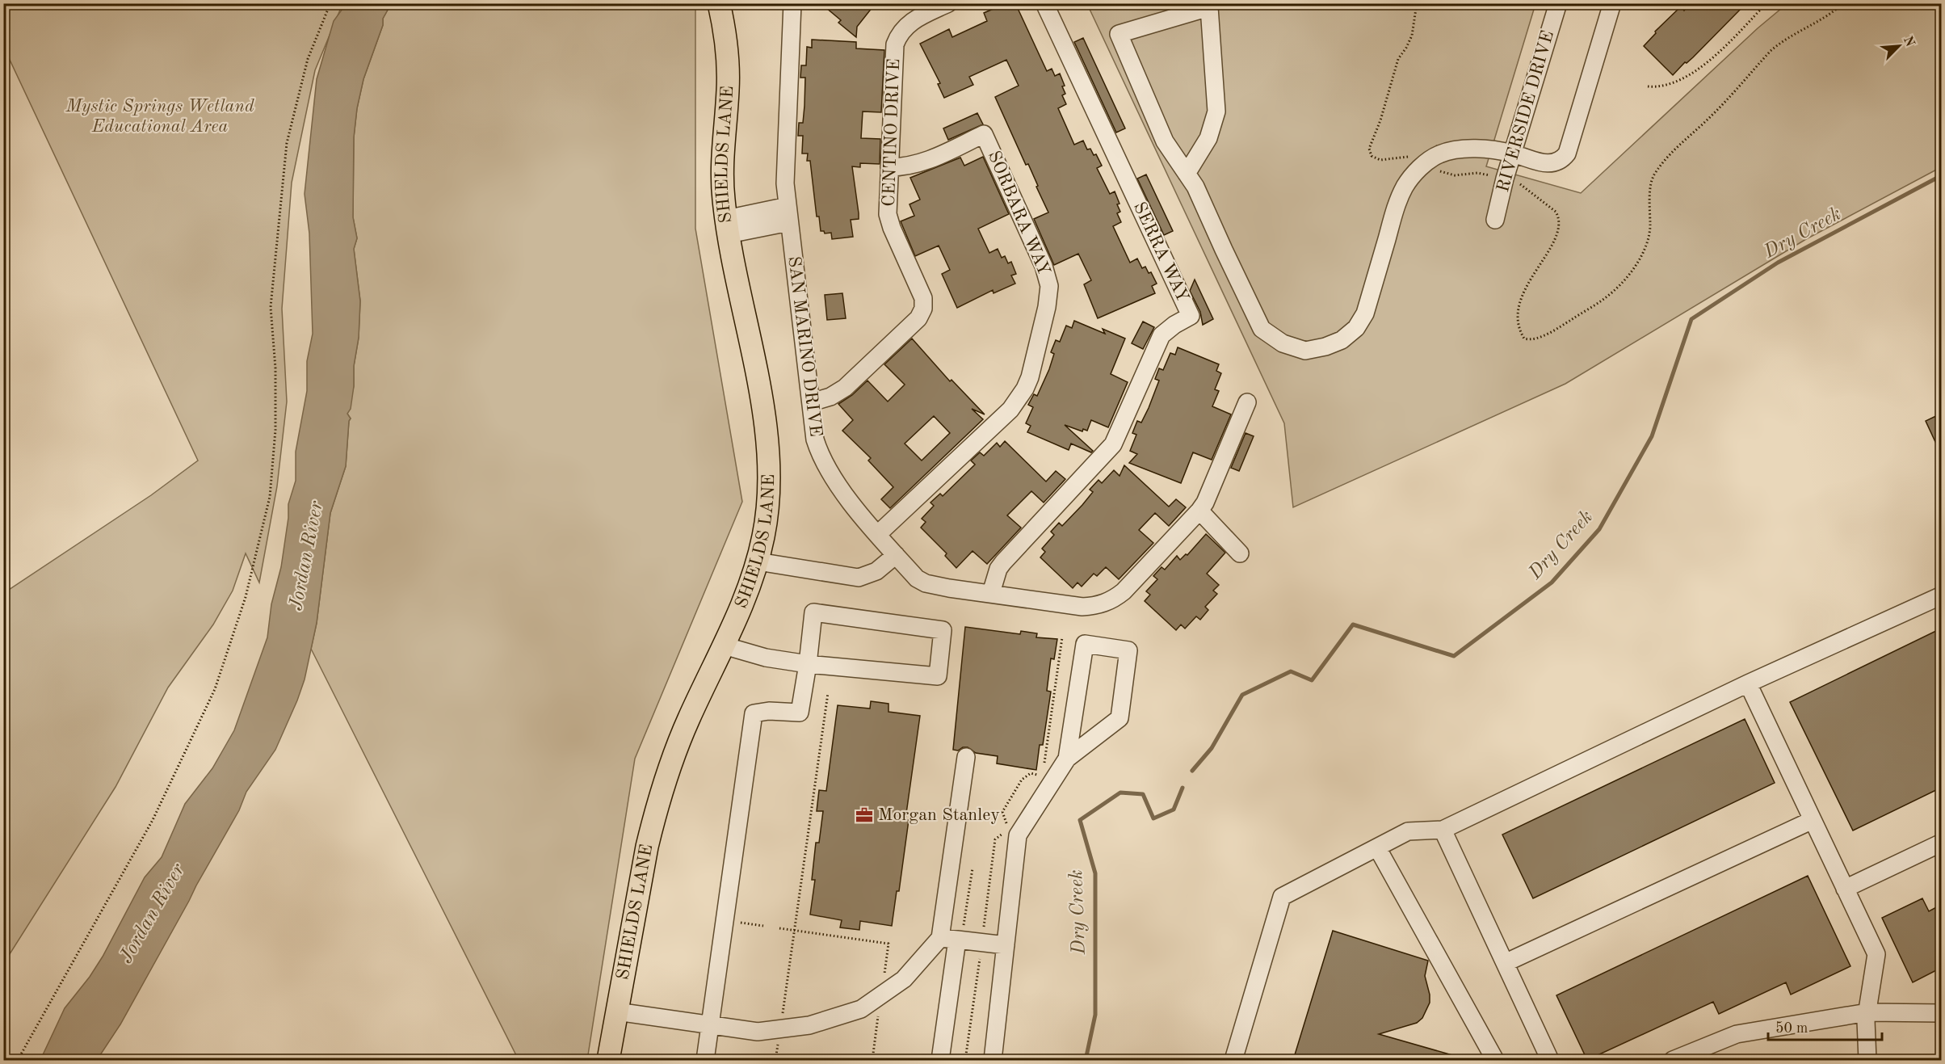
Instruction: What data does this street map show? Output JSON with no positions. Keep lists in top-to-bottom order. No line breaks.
{"streets":{"main road":["SHIELDS LANE"],"street":["RIVERSIDE DRIVE","CENTINO DRIVE","SORBARA WAY","SERRA WAY","SAN MARINO DRIVE"]},"crossings":[["CENTINO DRIVE","SORBARA WAY"],["CENTINO DRIVE","SAN MARINO DRIVE"],["SORBARA WAY","SAN MARINO DRIVE"],["SERRA WAY","SAN MARINO DRIVE"]],"water":["Dry Creek","Jordan River"],"parks":["Mystic Springs Wetland Educational Area"],"places":{"office":["Morgan Stanley"]},"scale_bar":"50 m","north":"top right"}
